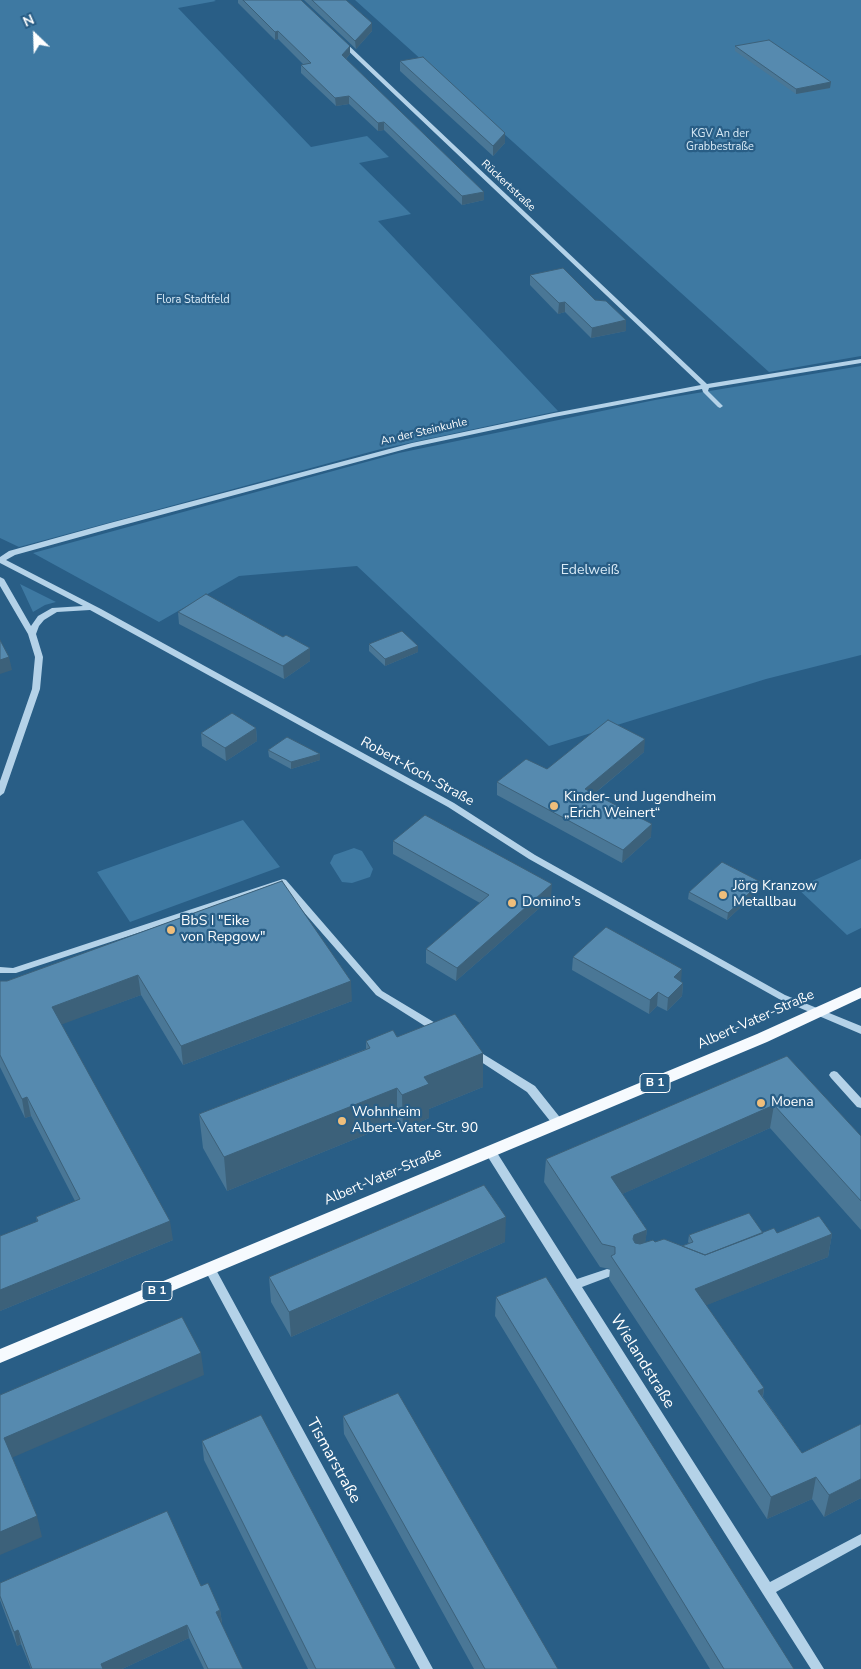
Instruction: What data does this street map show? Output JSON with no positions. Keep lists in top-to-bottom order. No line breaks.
{"streets":{"main road":["Albert-Vater-Straße","B 1"],"street":["Rückertstraße","An der Steinkuhle","Robert-Koch-Straße","Wielandstraße","Tismarstraße"]},"crossings":[["Rückertstraße","An der Steinkuhle"],["An der Steinkuhle","Robert-Koch-Straße"],["Robert-Koch-Straße","Albert-Vater-Straße"],["Albert-Vater-Straße","Wielandstraße"],["Albert-Vater-Straße","Tismarstraße"]],"parks":["KGV An der Grabbestraße","Flora Stadtfeld","Edelweiß"],"places":["Kinder- und Jugendheim „Erich Weinert“","Jörg Kranzow Metallbau","Domino's","BbS I \"Eike von Repgow\"","Moena","Wohnheim Albert-Vater-Str. 90"],"north":"top left"}
